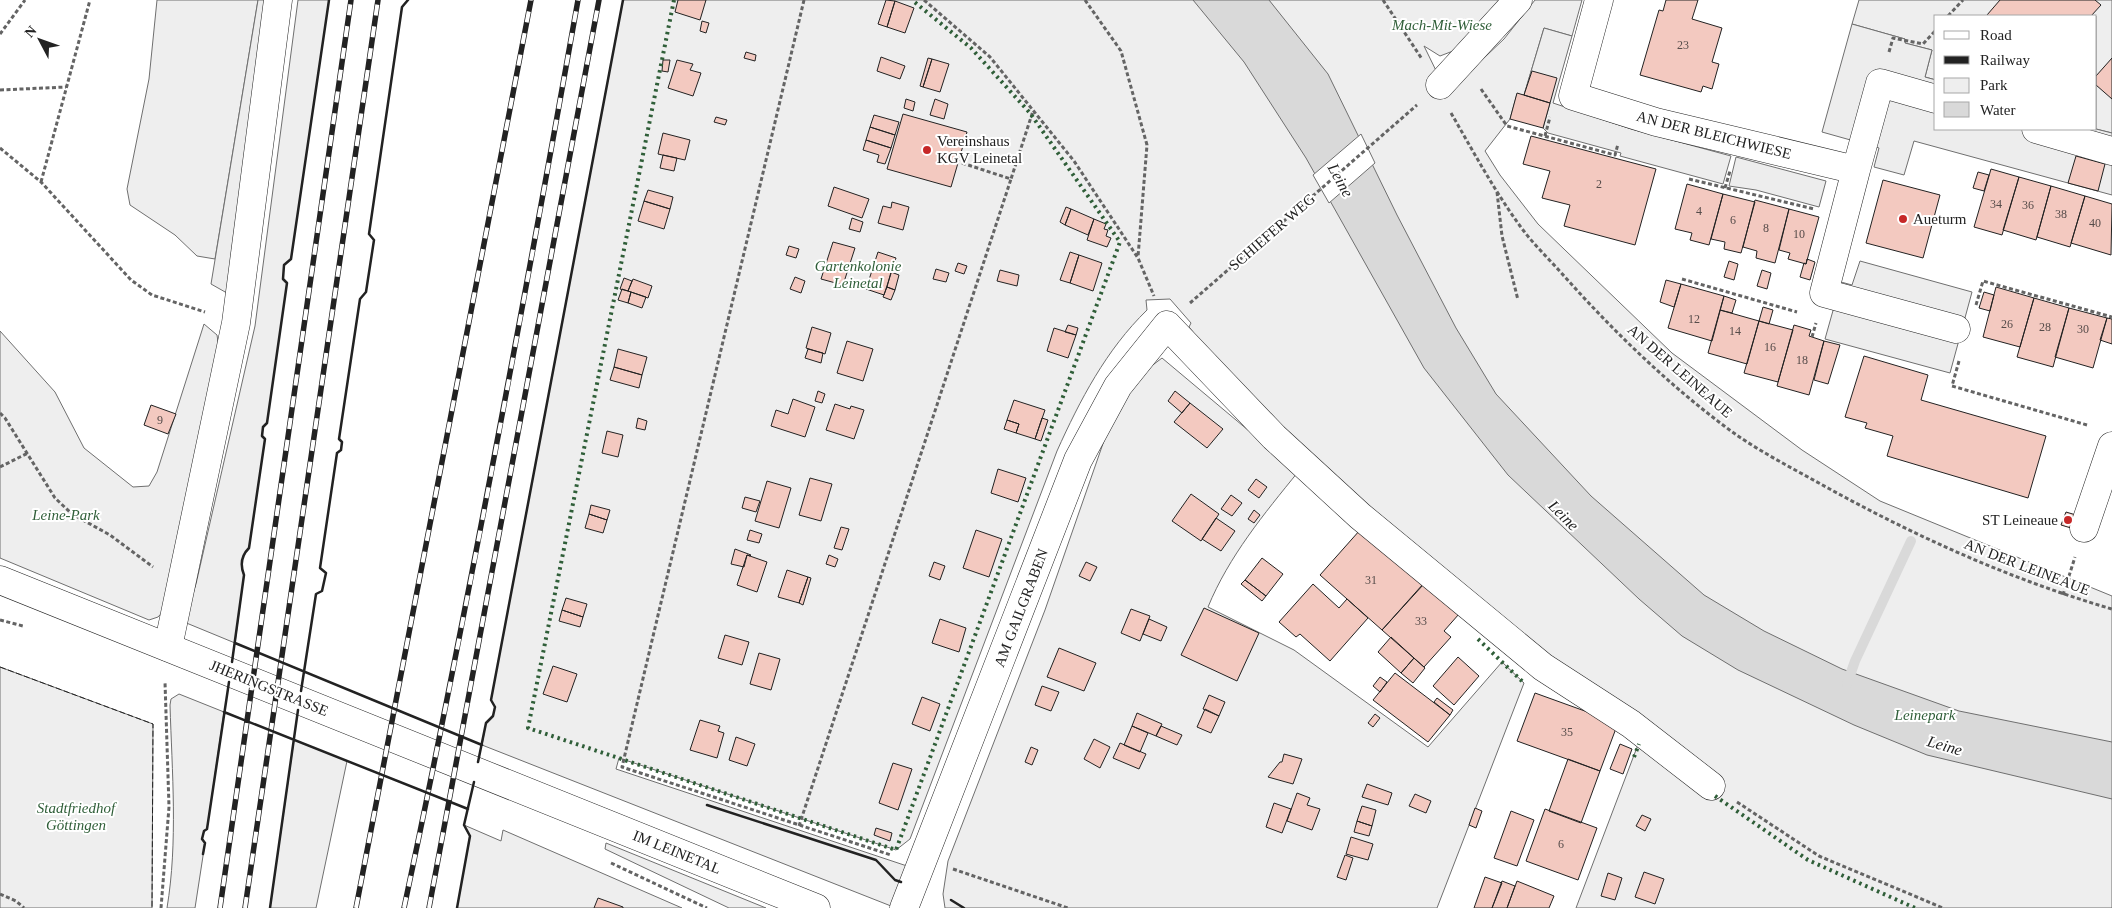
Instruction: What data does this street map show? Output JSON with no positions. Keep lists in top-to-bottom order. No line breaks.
{"streets":{"street":["AN DER BLEICHWIESE","AM GAILGRABEN","JHERINGSTRASSE","IM LEINETAL"],"path":["SCHIEFER WEG","AN DER LEINEAUE"]},"crossings":[["SCHIEFER WEG","AN DER LEINEAUE"],["JHERINGSTRASSE","IM LEINETAL"]],"water":["Leine"],"parks":["Mach-Mit-Wiese","Gartenkolonie Leinetal","Leine-Park","Leinepark","Stadtfriedhof Göttingen"],"places":["Vereinshaus KGV Leinetal","Aueturm","ST Leineaue"],"house_numbers":["23","2","34","36","4","38","6","40","8","10","12","26","28","30","14","16","18","9","31","33","35","6"],"legend":["Road","Railway","Park","Water"],"north":"top left"}
